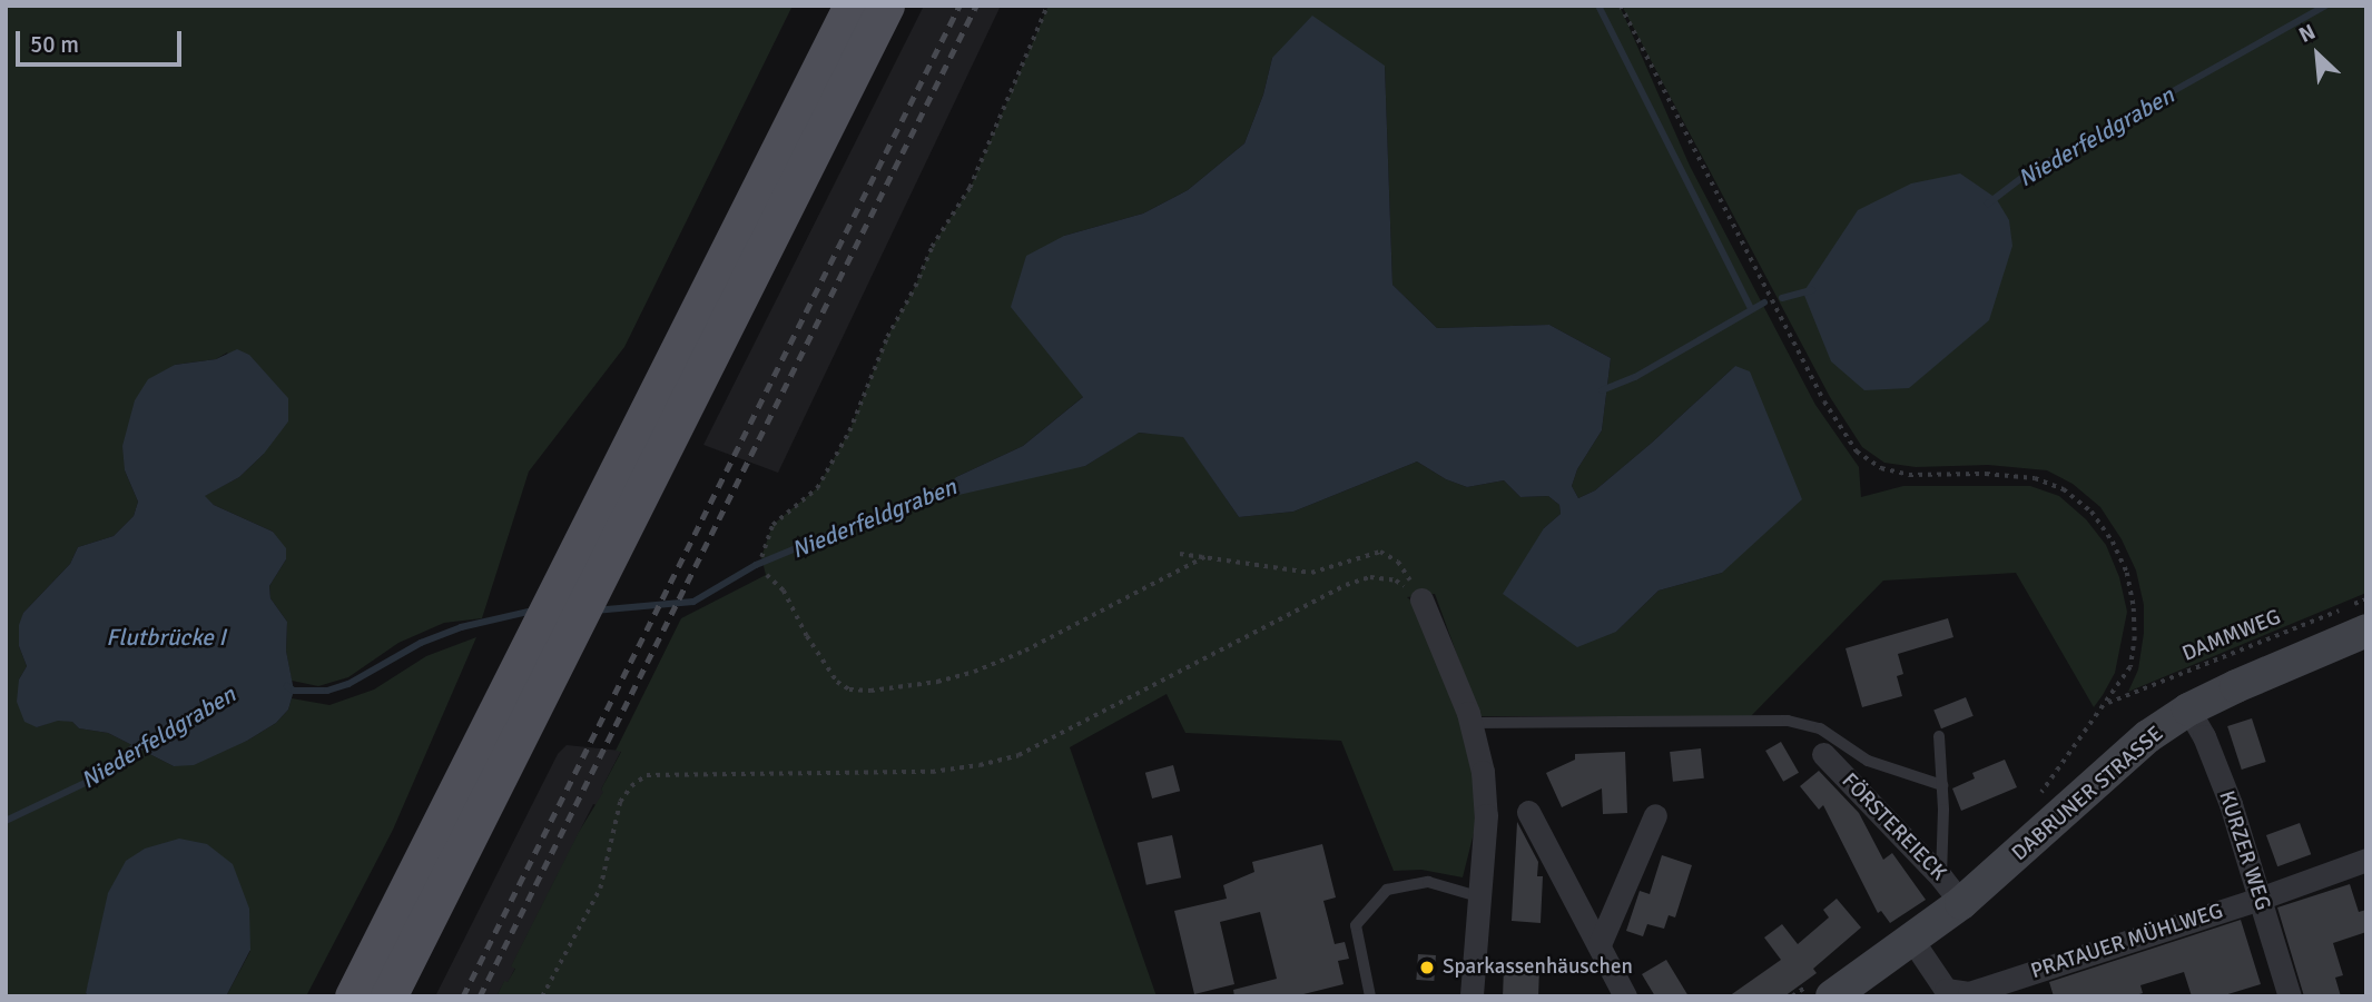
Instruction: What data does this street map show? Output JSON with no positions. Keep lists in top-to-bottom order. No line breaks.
{"streets":{"street":["DABRUNER STRASSE","FÖRSTEREIECK","KURZER WEG","PRATAUER MÜHLWEG"],"path":["DAMMWEG"]},"crossings":[["DABRUNER STRASSE","FÖRSTEREIECK"],["DABRUNER STRASSE","KURZER WEG"],["DABRUNER STRASSE","PRATAUER MÜHLWEG"],["KURZER WEG","PRATAUER MÜHLWEG"]],"water":["Niederfeldgraben","Flutbrücke I"],"places":["Sparkassenhäuschen"],"scale_bar":"50 m","north":"top left"}
